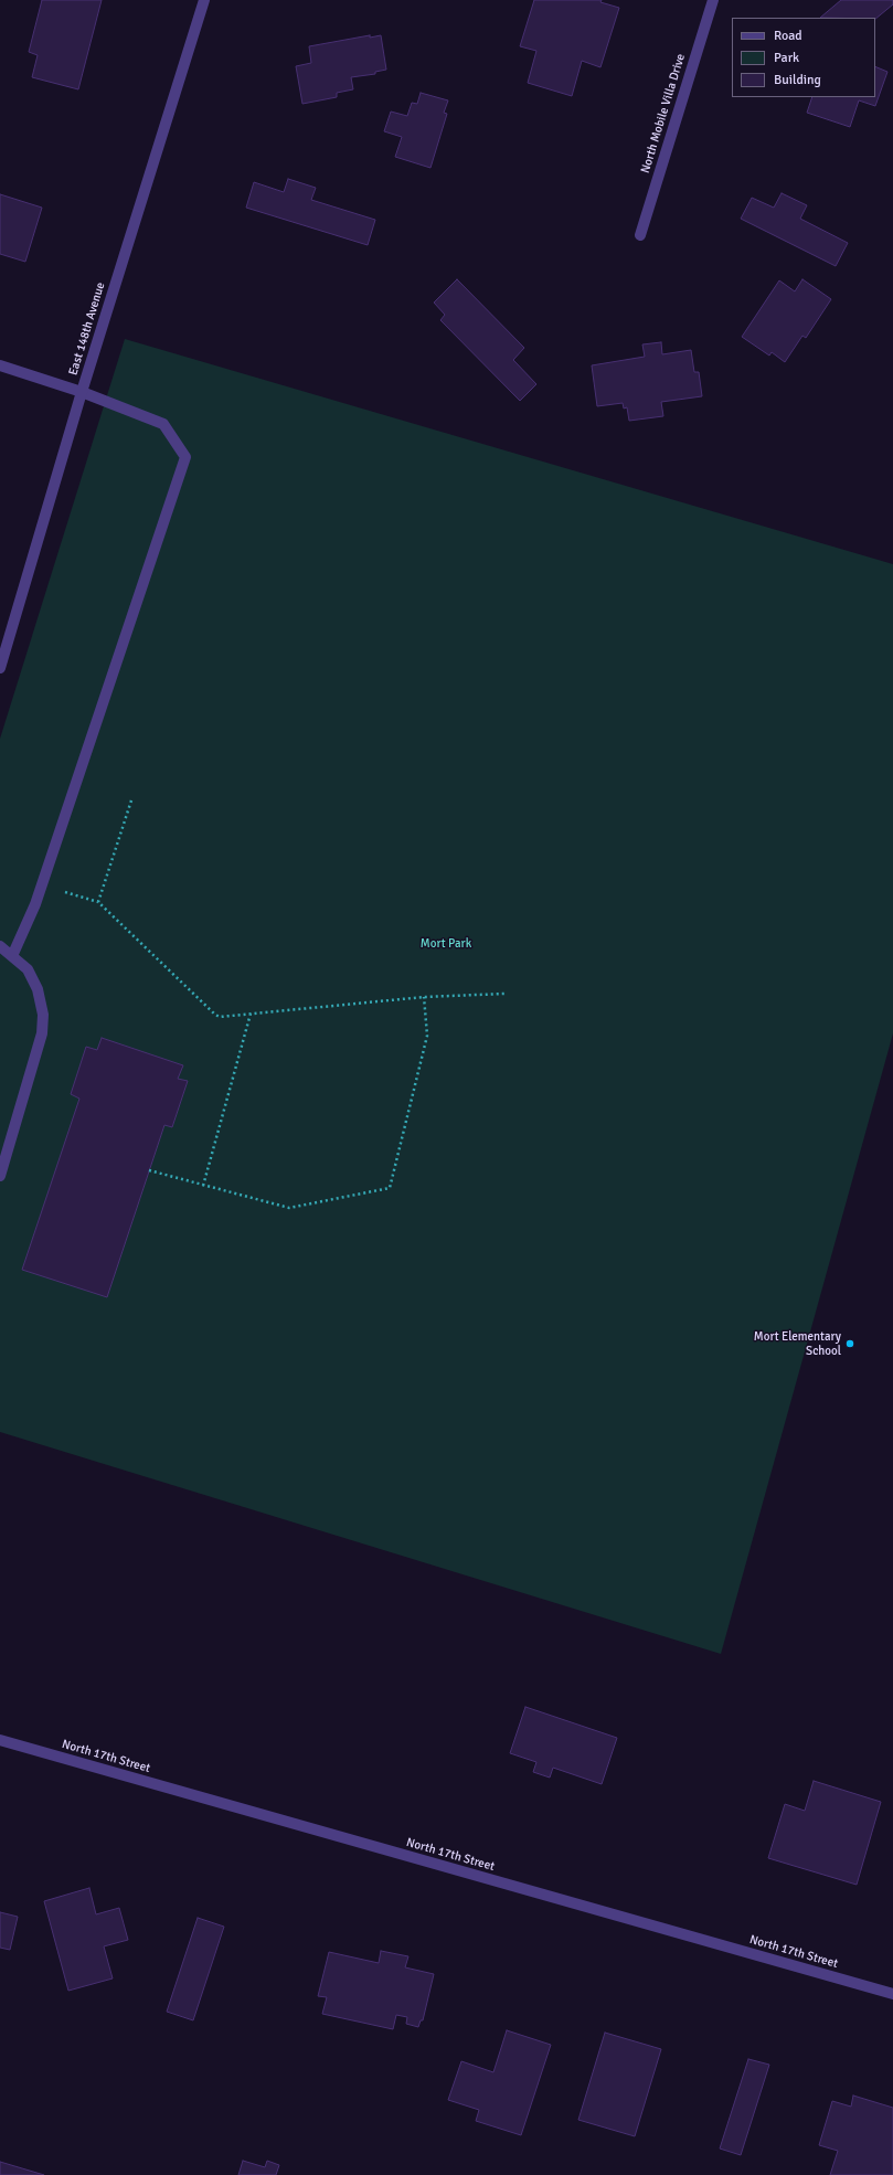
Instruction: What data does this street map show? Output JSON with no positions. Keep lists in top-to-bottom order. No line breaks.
{"streets":{"street":["North Mobile Villa Drive","East 148th Avenue","North 17th Street"]},"parks":["Mort Park"],"places":["Mort Elementary School"],"legend":["Road","Park","Building"]}
